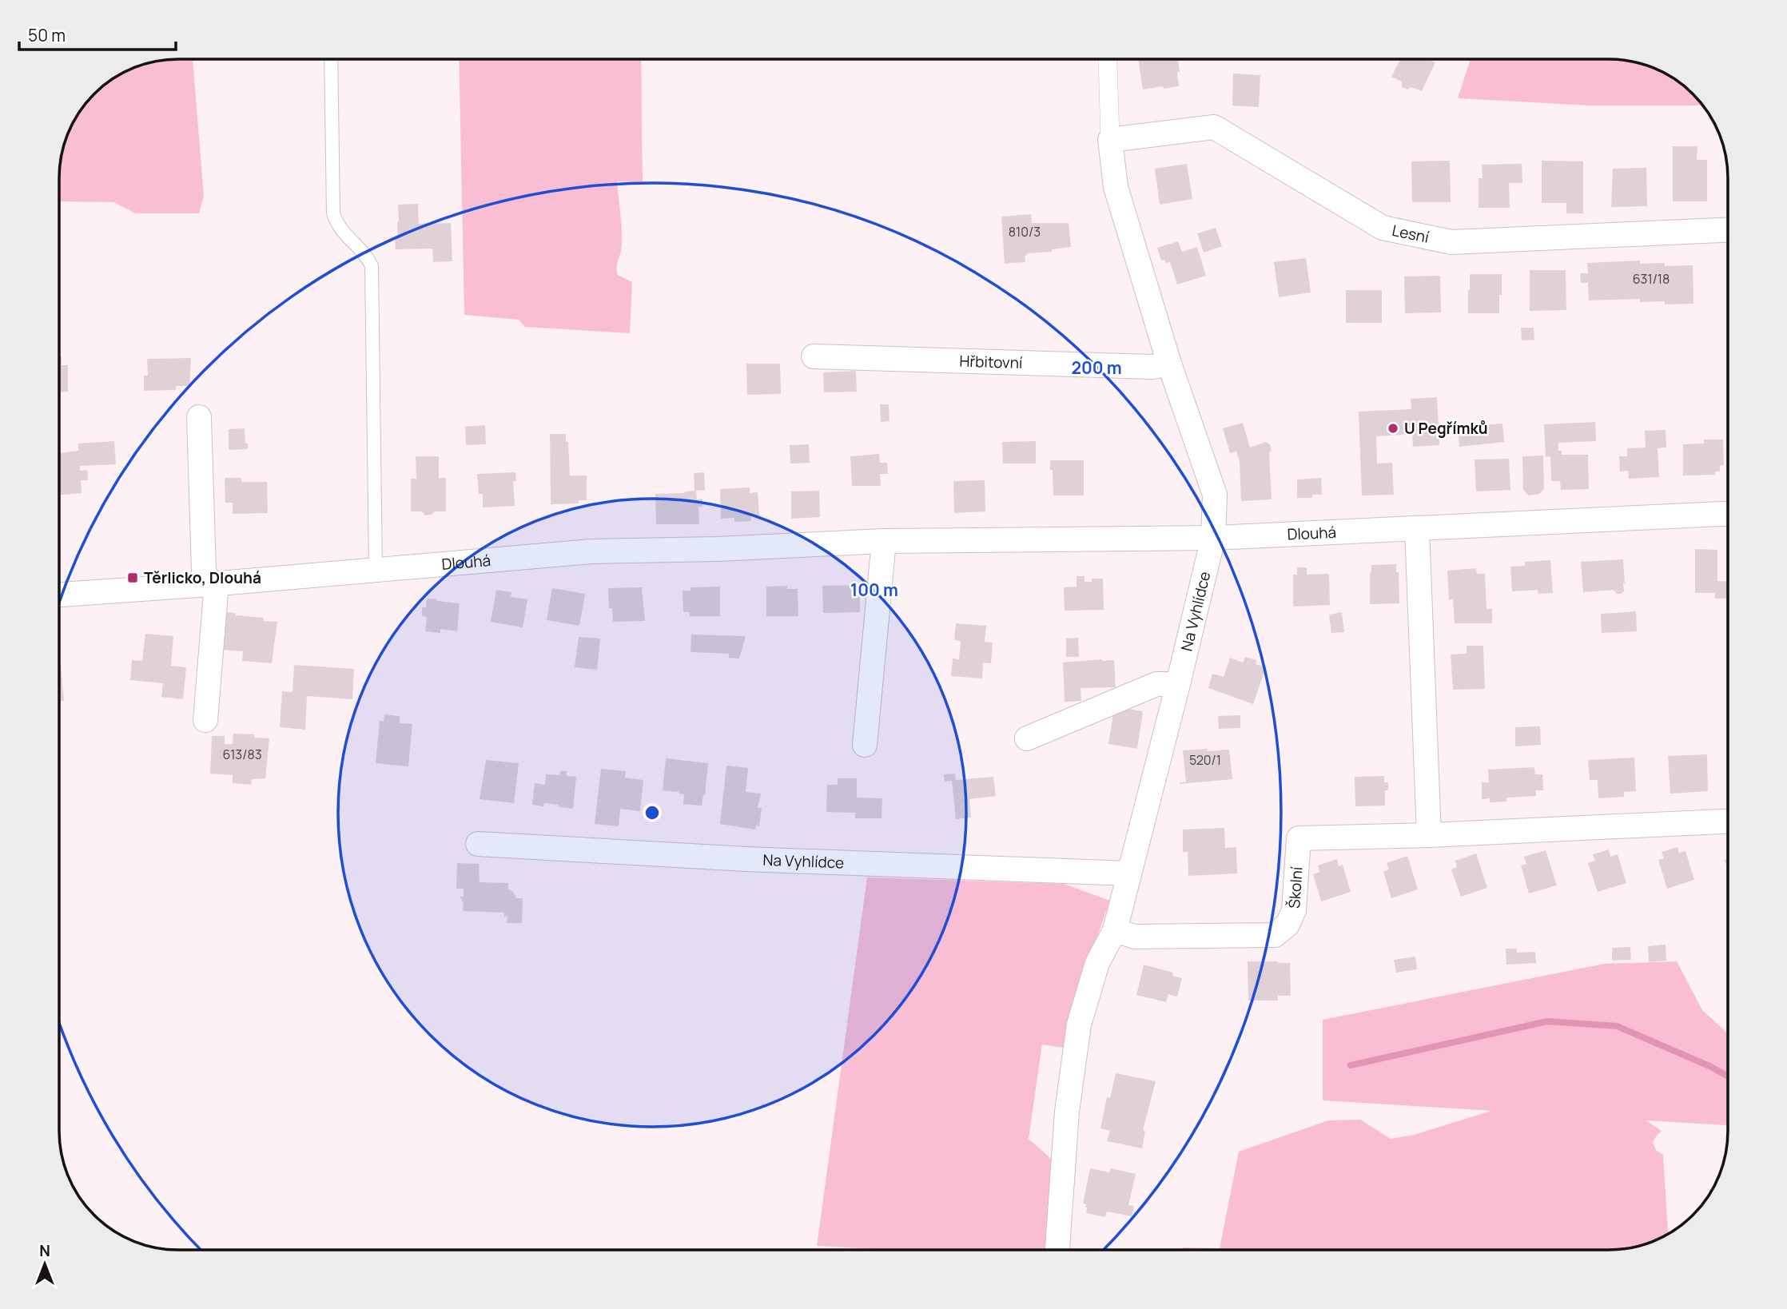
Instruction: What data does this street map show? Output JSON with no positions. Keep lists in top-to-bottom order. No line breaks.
{"streets":{"street":["Lesní","Hřbitovní","Dlouhá","Na Vyhlídce","Školní"]},"crossings":[["Dlouhá","Na Vyhlídce"],["Na Vyhlídce","Školní"]],"places":{"other":["U Pegřímků"],"transit":["Těrlicko, Dlouhá"]},"house_numbers":["810/3","631/18","613/83","520/1"],"scale_bar":"50 m","north":"top","rings":["200 m","100 m"]}
